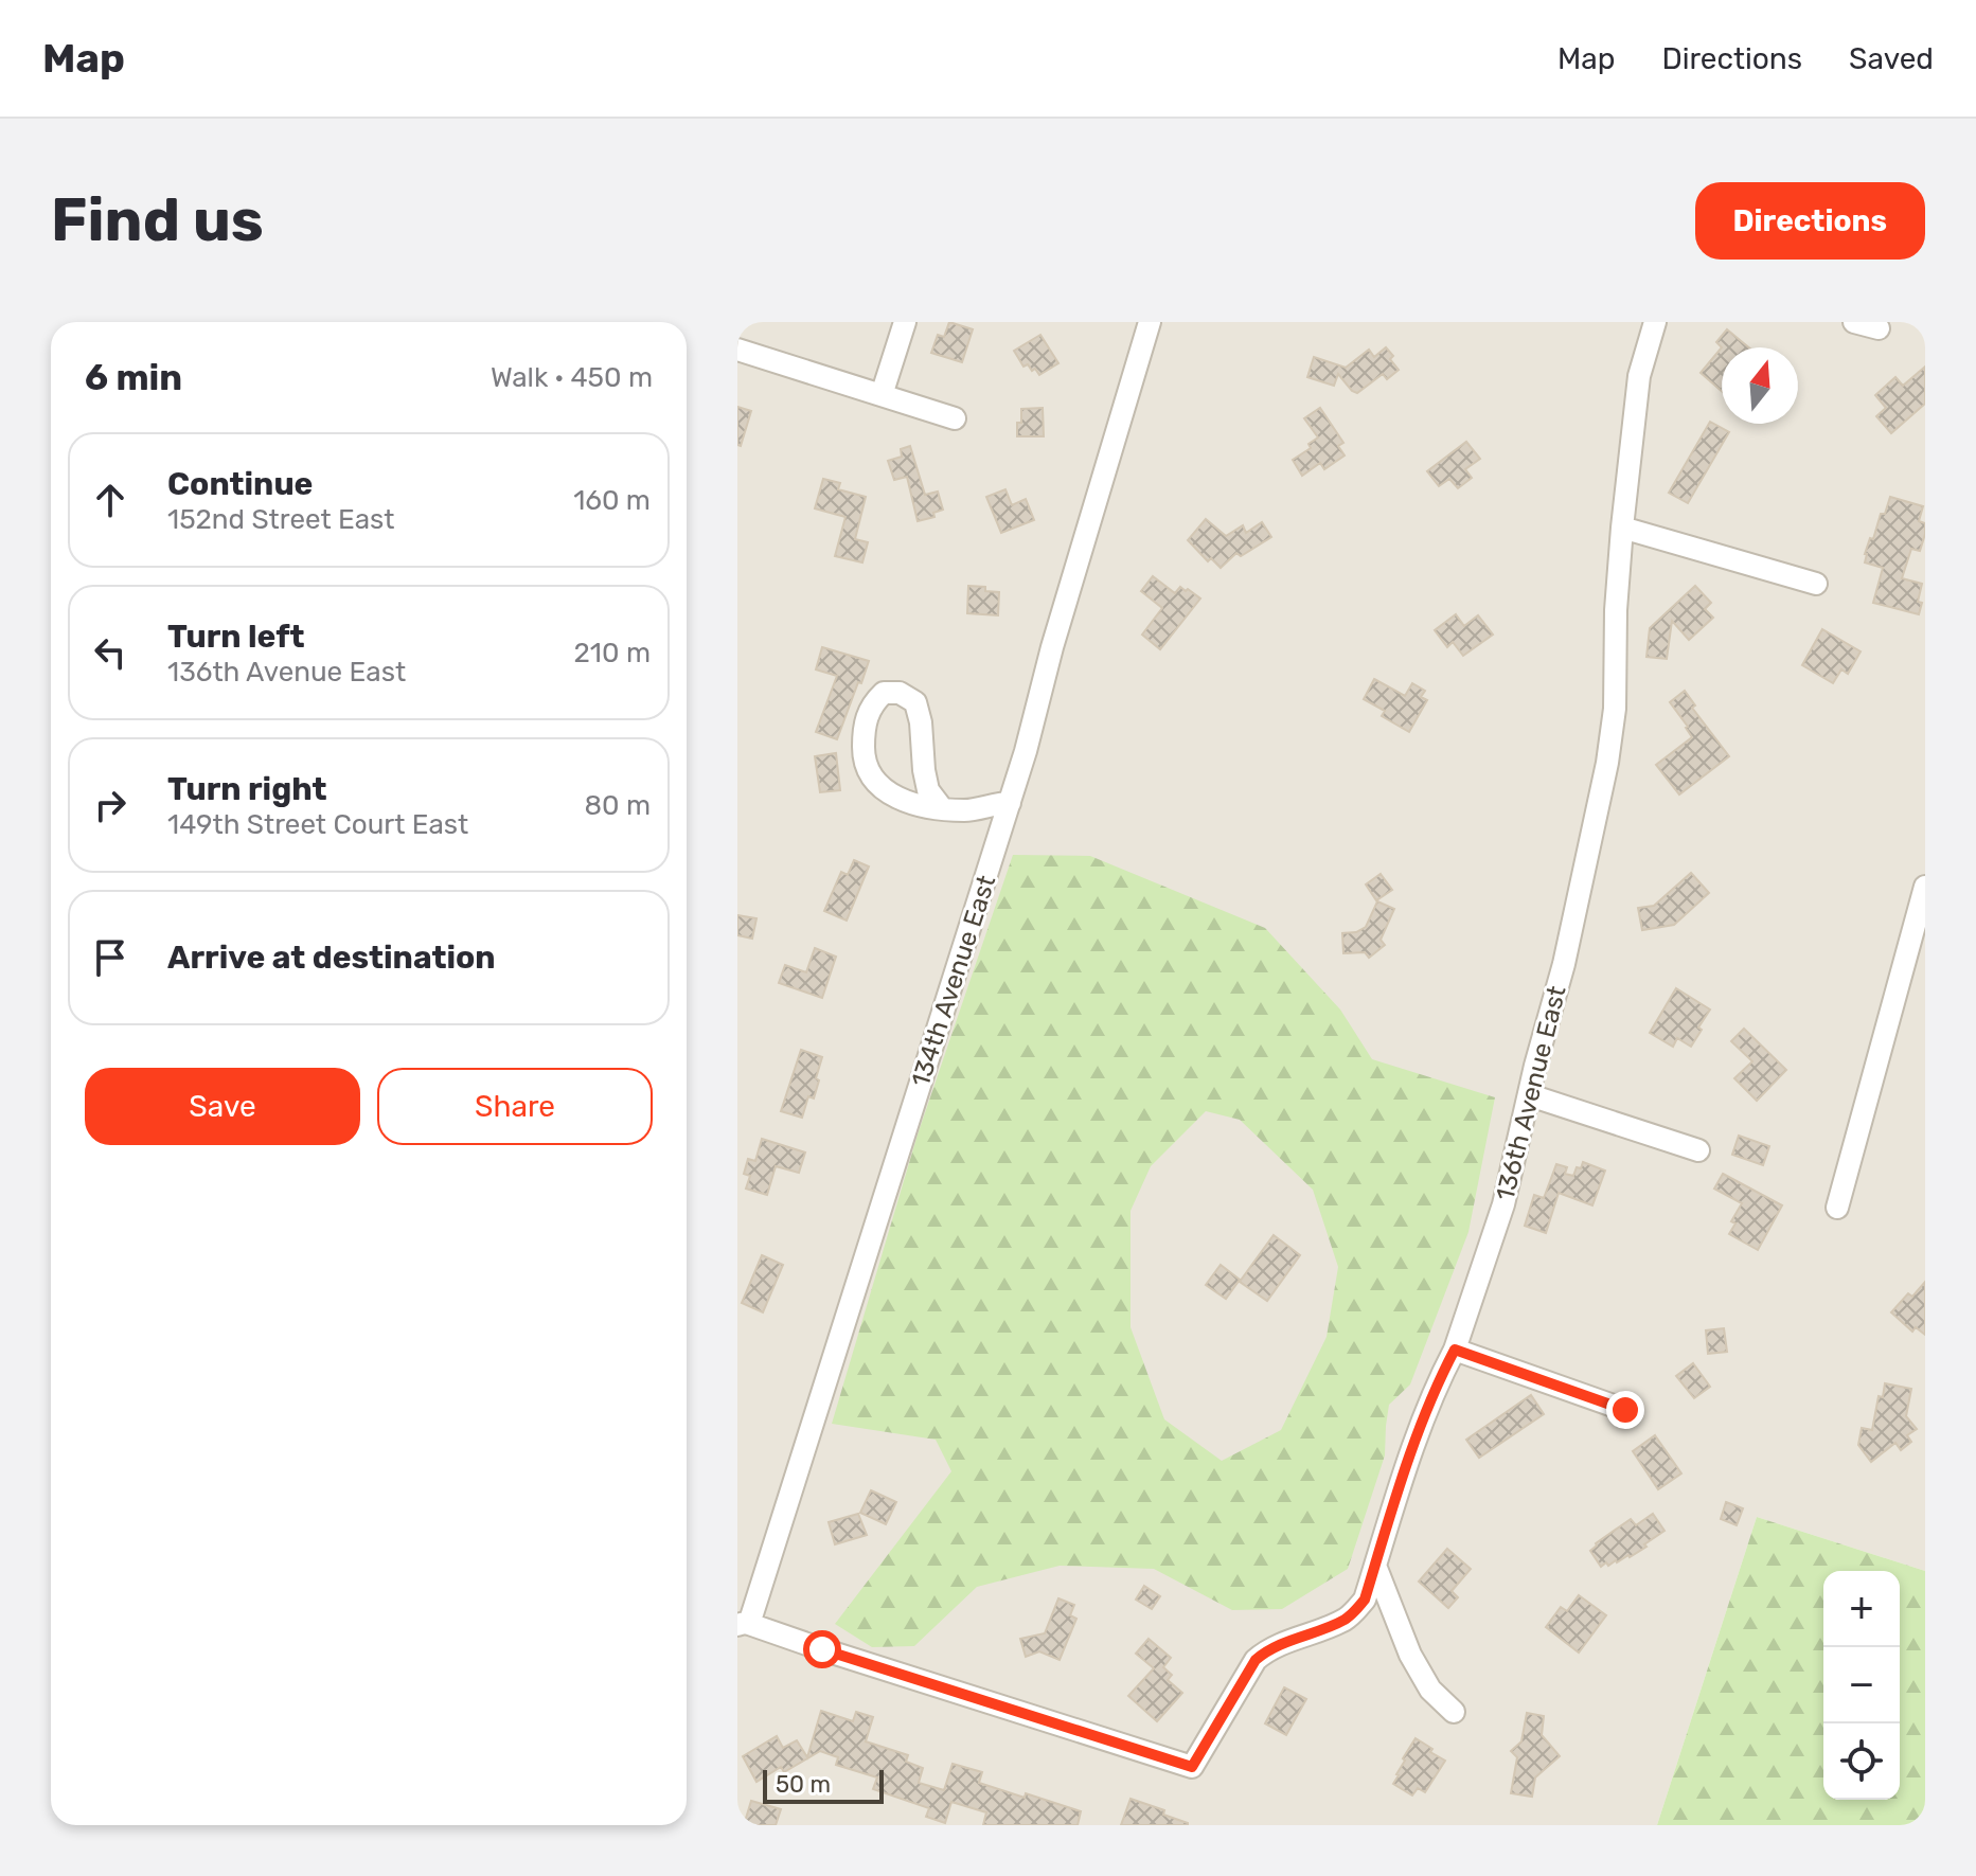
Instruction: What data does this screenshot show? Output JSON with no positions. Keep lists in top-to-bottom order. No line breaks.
{"streets":{"street":["134th Avenue East","136th Avenue East"]},"crossings":[["134th Avenue East","136th Avenue East"]],"scale_bar":"50 m","north":"top","page":{"header":"Map","nav":["Map","Directions","Saved"],"buttons":["Directions",["Save","Share"]],"title":"Find us","heading":["6 min","Walk · 450 m"],"list":[["Continue","152nd Street East","160 m"],["Turn left","136th Avenue East","210 m"],["Turn right","149th Street Court East","80 m"],"Arrive at destination"],"map_buttons":["+","−"],"scale":"50 m"}}
